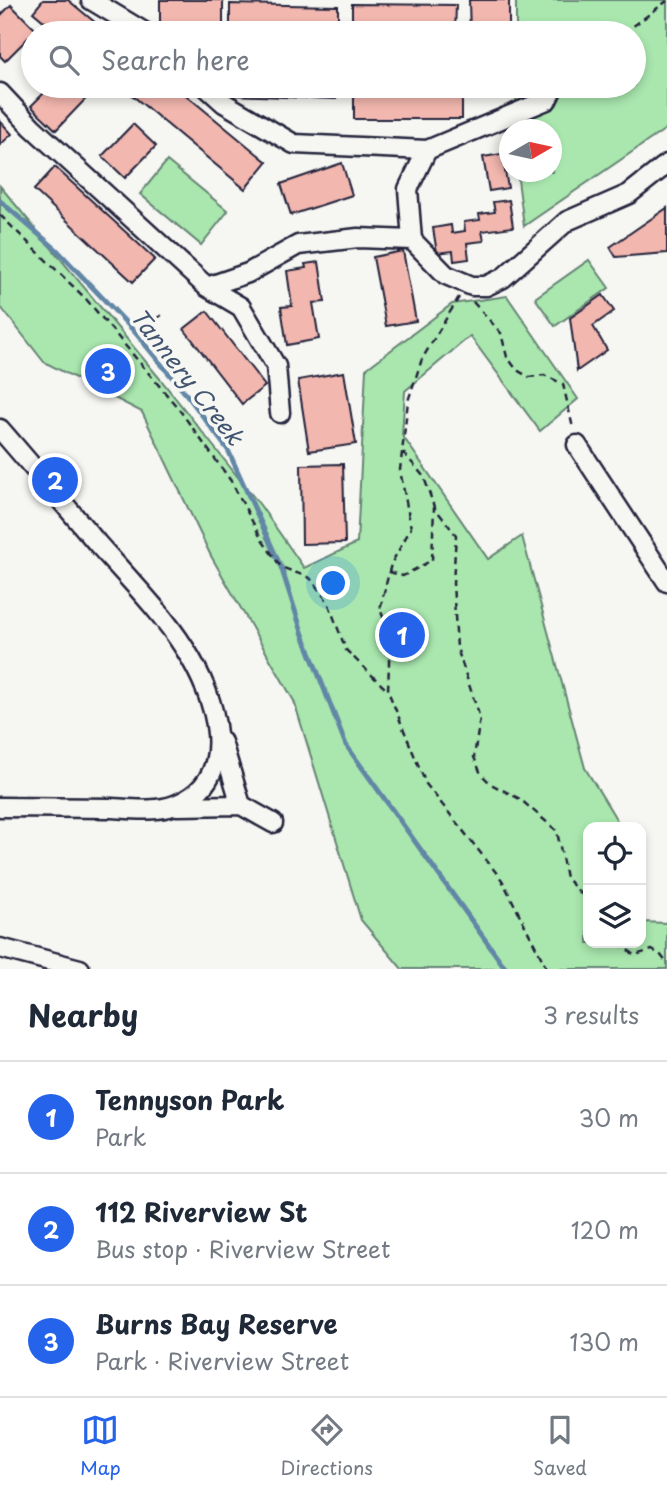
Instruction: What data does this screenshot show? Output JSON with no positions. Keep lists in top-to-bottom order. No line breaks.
{"water":["Tannery Creek"],"north":"right","page":{"search":"Search here","pins":["3","2","1"],"heading":["Nearby","3 results"],"list":[{"mark":"1","name":"Tennyson Park","note":"Park","value":"30 m"},{"mark":"2","name":"112 Riverview St","note":"Bus stop · Riverview Street","value":"120 m"},{"mark":"3","name":"Burns Bay Reserve","note":"Park · Riverview Street","value":"130 m"}],"nav":["Map","Directions","Saved"]}}
